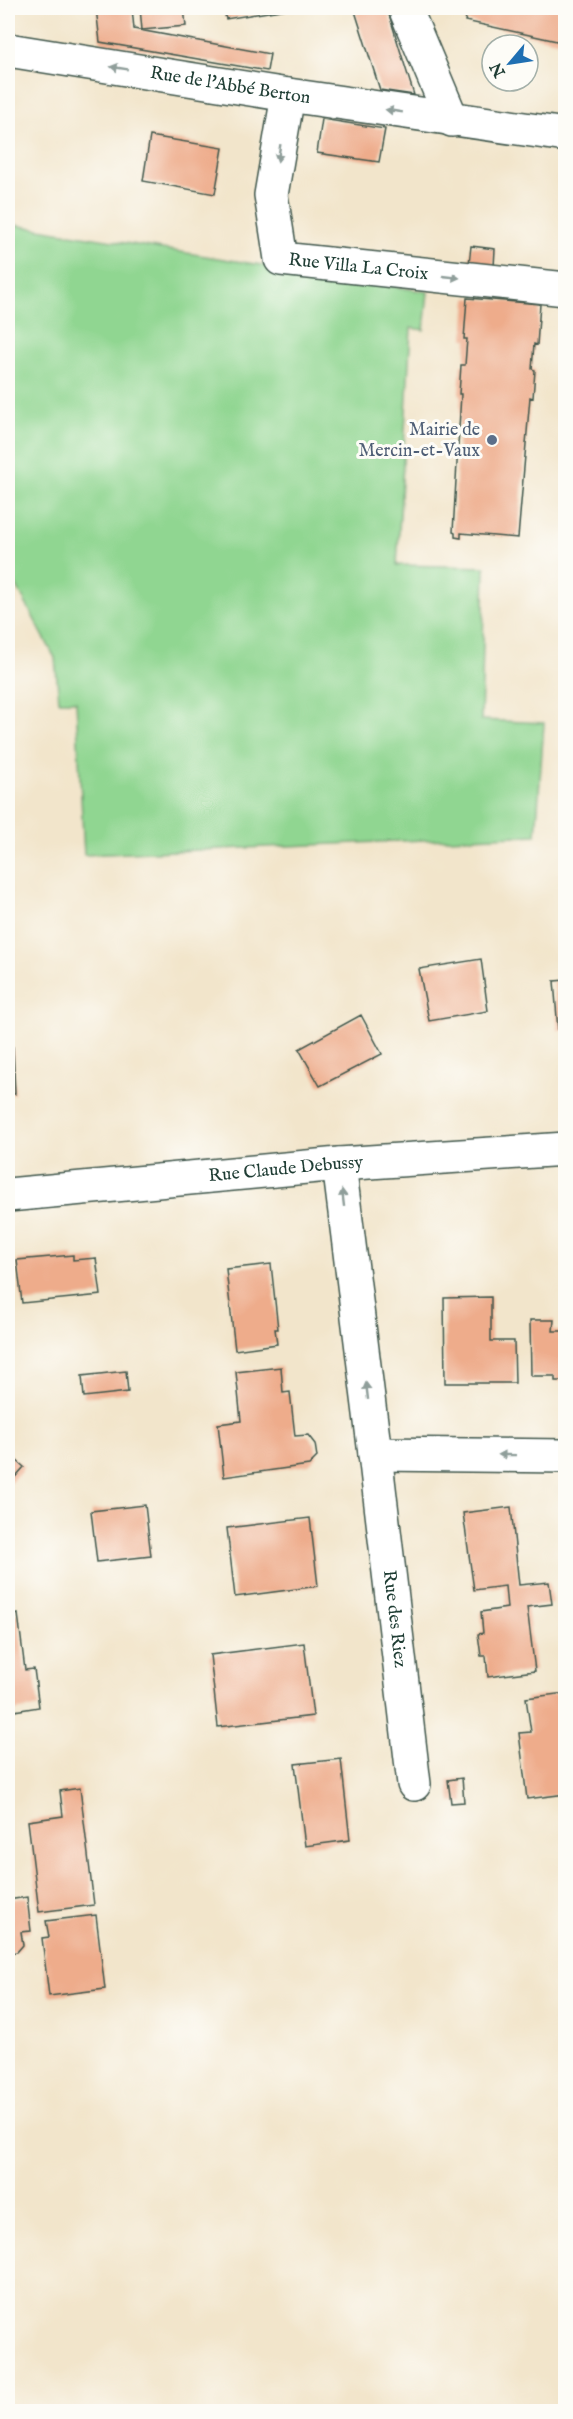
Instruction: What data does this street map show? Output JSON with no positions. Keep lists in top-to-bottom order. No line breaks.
{"streets":{"street":["Rue de l'Abbé Berton","Rue Villa La Croix","Rue Claude Debussy","Rue des Riez"]},"crossings":[["Rue de l'Abbé Berton","Rue Villa La Croix"],["Rue Claude Debussy","Rue des Riez"]],"one_way":["Rue de l'Abbé Berton","Rue des Riez"],"places":["Mairie de Mercin-et-Vaux"],"north":"bottom left"}
